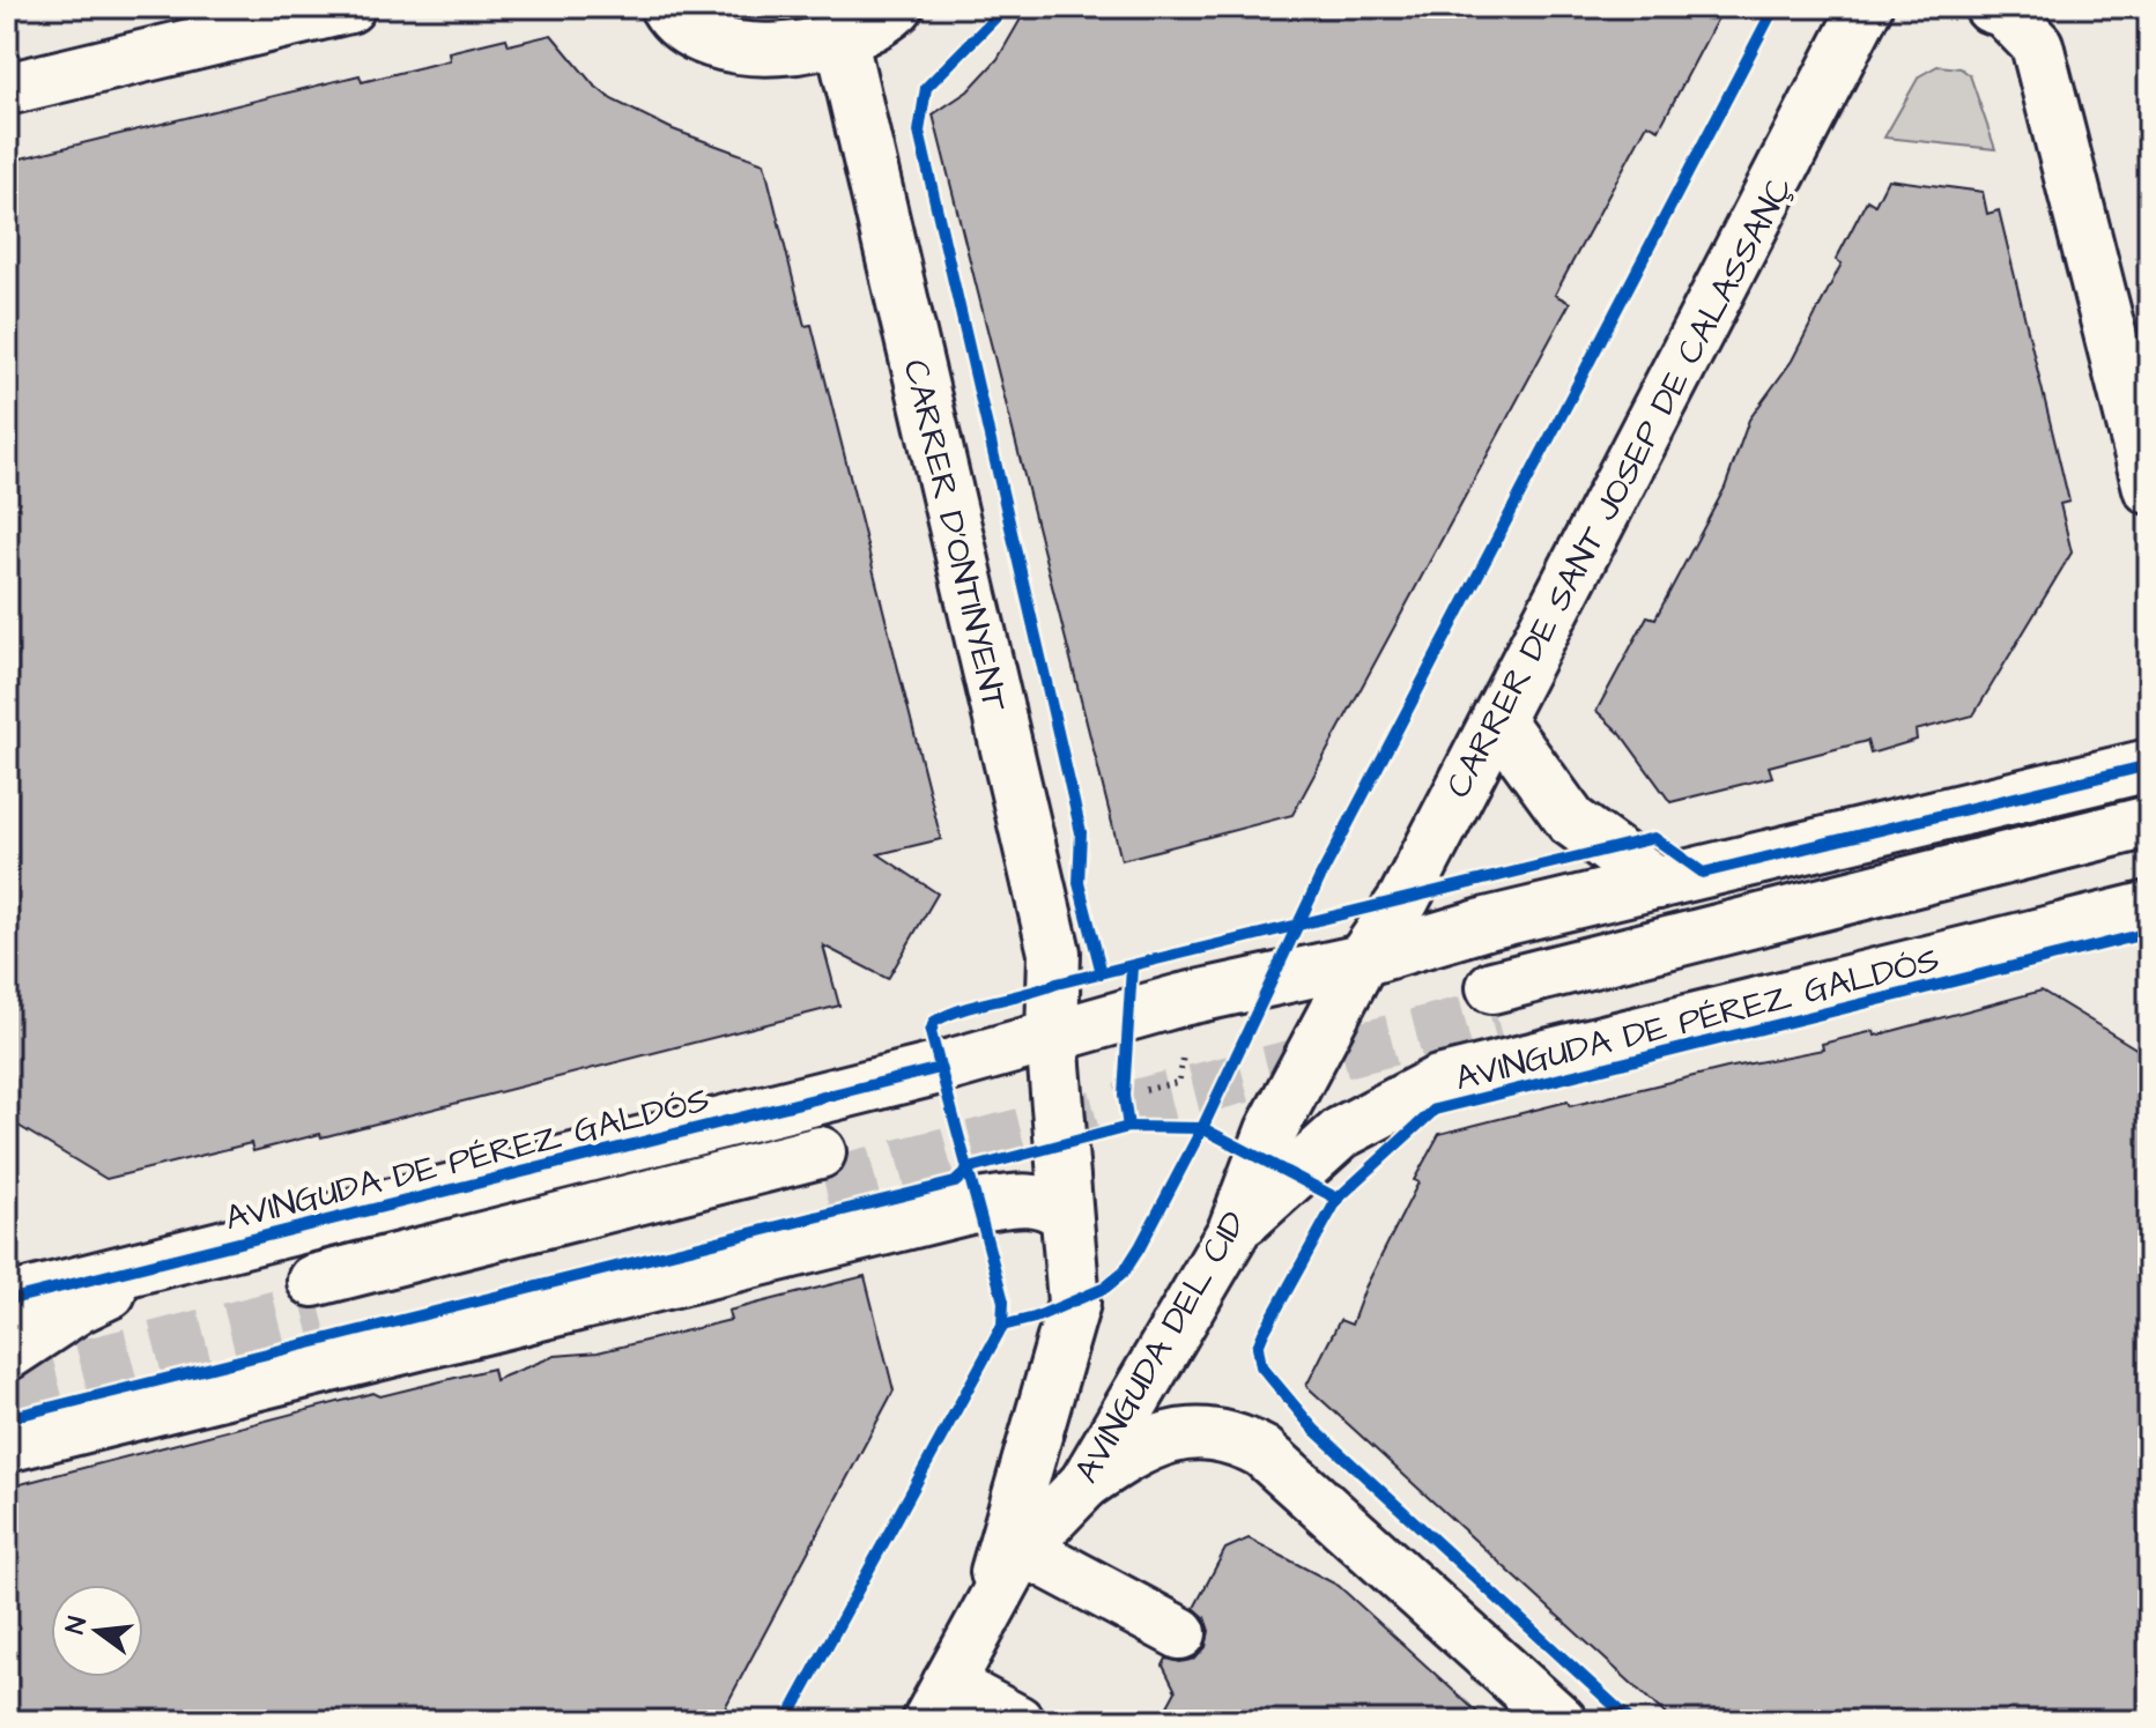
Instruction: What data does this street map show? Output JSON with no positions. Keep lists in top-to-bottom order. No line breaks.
{"streets":{"main road":["CARRER DE SANT JOSEP DE CALASSANÇ","CARRER D'ONTINYENT","AVINGUDA DE PÉREZ GALDÓS","AVINGUDA DEL CID"]},"crossings":[["CARRER DE SANT JOSEP DE CALASSANÇ","AVINGUDA DE PÉREZ GALDÓS"],["CARRER DE SANT JOSEP DE CALASSANÇ","AVINGUDA DEL CID"],["CARRER D'ONTINYENT","AVINGUDA DE PÉREZ GALDÓS"],["CARRER D'ONTINYENT","AVINGUDA DEL CID"],["AVINGUDA DE PÉREZ GALDÓS","AVINGUDA DEL CID"]],"north":"left"}
